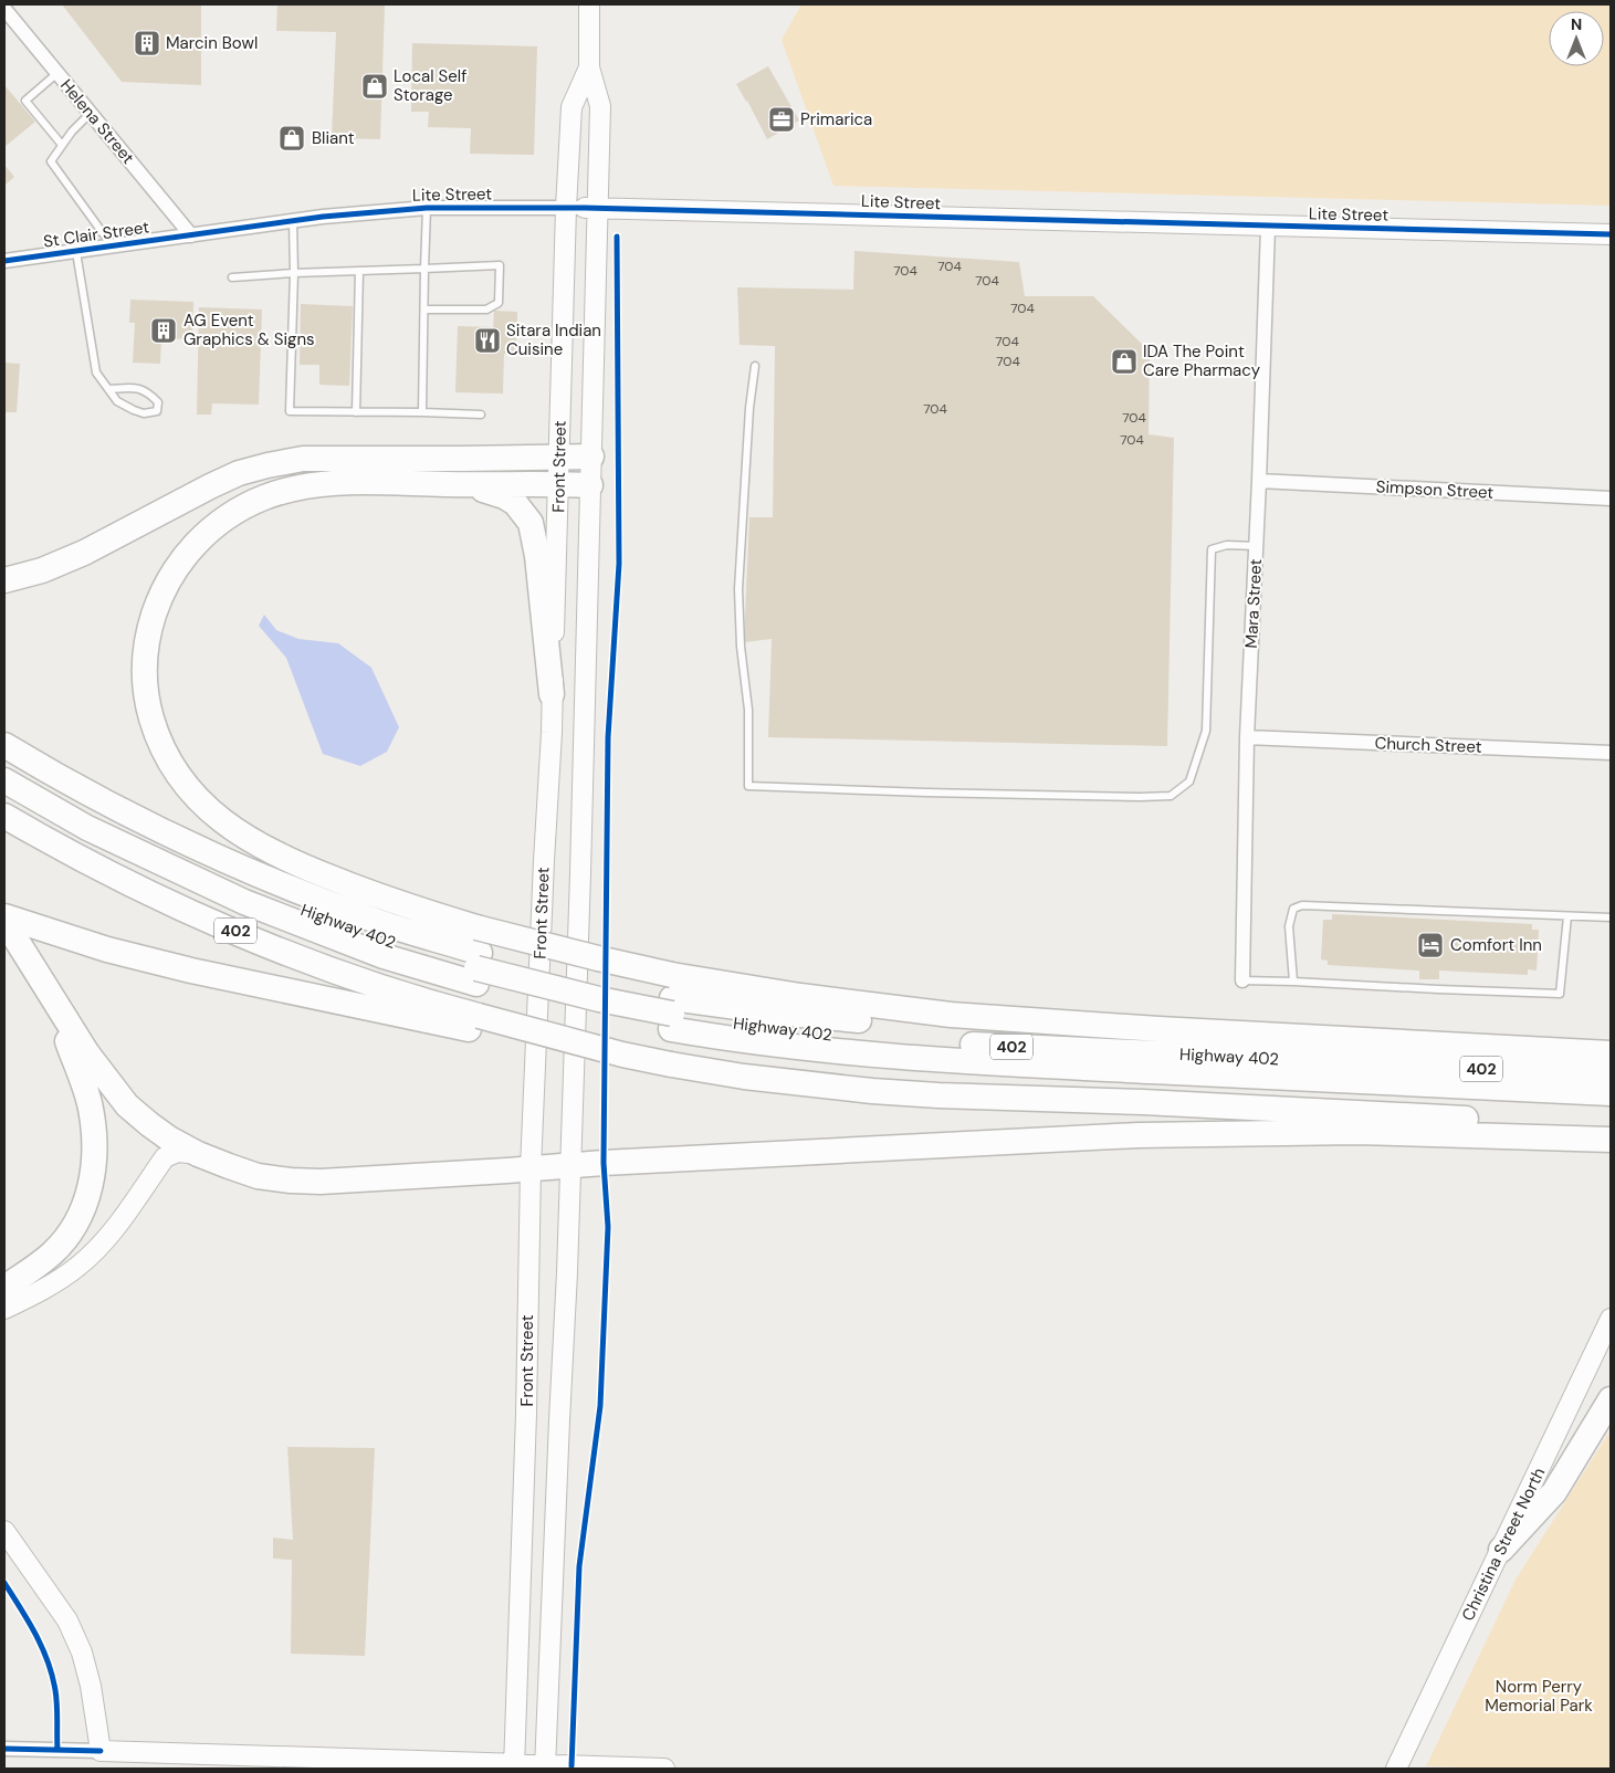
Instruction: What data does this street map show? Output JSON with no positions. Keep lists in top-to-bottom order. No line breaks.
{"streets":{"highway":["Highway 402","402"],"main road":["Lite Street","Front Street","Christina Street North"],"street":["Helena Street","St Clair Street","Simpson Street","Mara Street","Church Street"]},"crossings":[["Helena Street","Lite Street"],["Helena Street","St Clair Street"],["Lite Street","St Clair Street"],["Lite Street","Front Street"],["Lite Street","Mara Street"],["Simpson Street","Mara Street"],["Mara Street","Church Street"]],"parks":["Norm Perry Memorial Park"],"places":{"building":["Marcin Bowl","AG Event Graphics & Signs"],"shop":["Local Self Storage","Bliant","IDA The Point Care Pharmacy"],"office":["Primarica"],"restaurant":["Sitara Indian Cuisine"],"hotel":["Comfort Inn"]},"house_numbers":["704","704","704","704","704","704","704","704","704"],"north":"top"}
